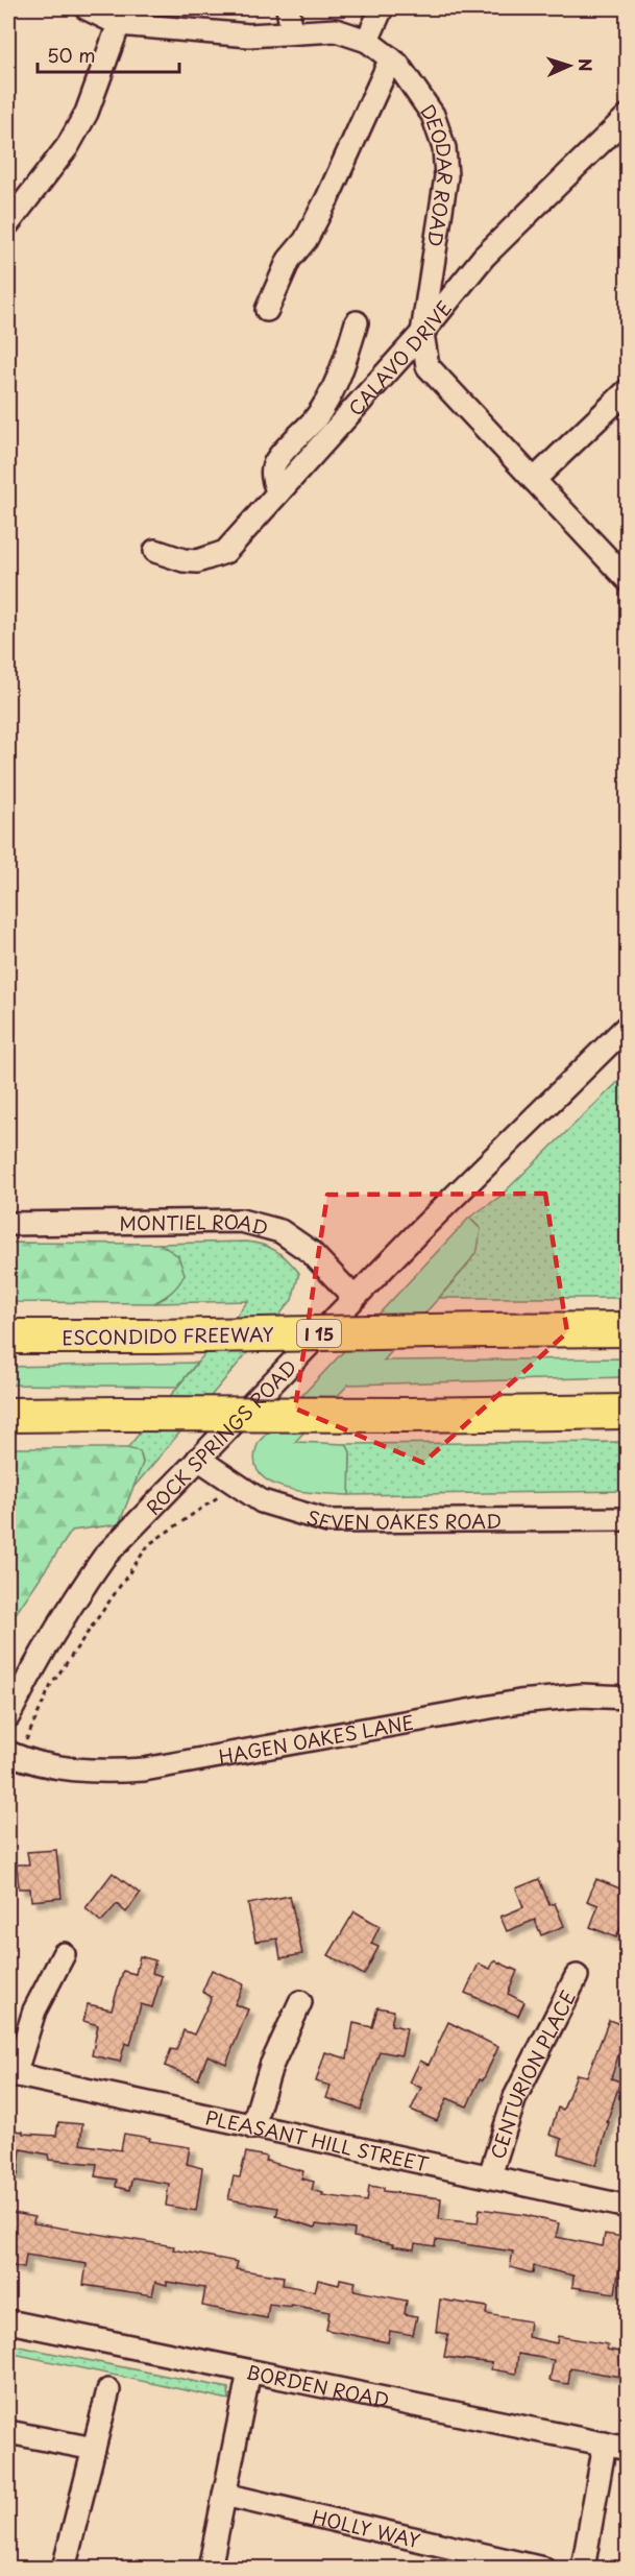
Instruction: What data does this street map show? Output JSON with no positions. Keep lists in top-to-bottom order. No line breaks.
{"streets":{"highway":["I 15","ESCONDIDO FREEWAY"],"street":["DEODAR ROAD","CALAVO DRIVE","MONTIEL ROAD","ROCK SPRINGS ROAD","SEVEN OAKES ROAD","HAGEN OAKES LANE","CENTURION PLACE","PLEASANT HILL STREET","BORDEN ROAD","HOLLY WAY"]},"crossings":[["DEODAR ROAD","CALAVO DRIVE"],["MONTIEL ROAD","ROCK SPRINGS ROAD"],["ROCK SPRINGS ROAD","SEVEN OAKES ROAD"],["CENTURION PLACE","PLEASANT HILL STREET"]],"scale_bar":"50 m","north":"right"}
